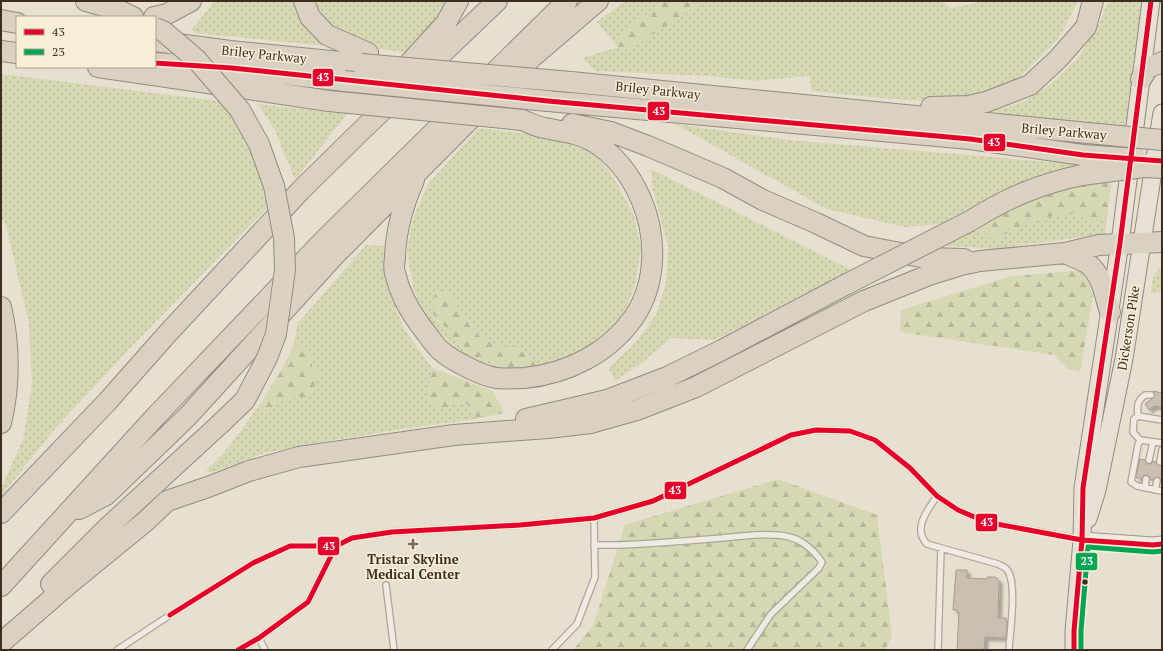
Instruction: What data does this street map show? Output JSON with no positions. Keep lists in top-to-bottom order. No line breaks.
{"streets":{"highway":["Briley Parkway"],"main road":["Dickerson Pike"]},"places":{"health":["Tristar Skyline Medical Center"]},"lines":["transit line 43","transit line 23"],"legend":["43","23"]}
